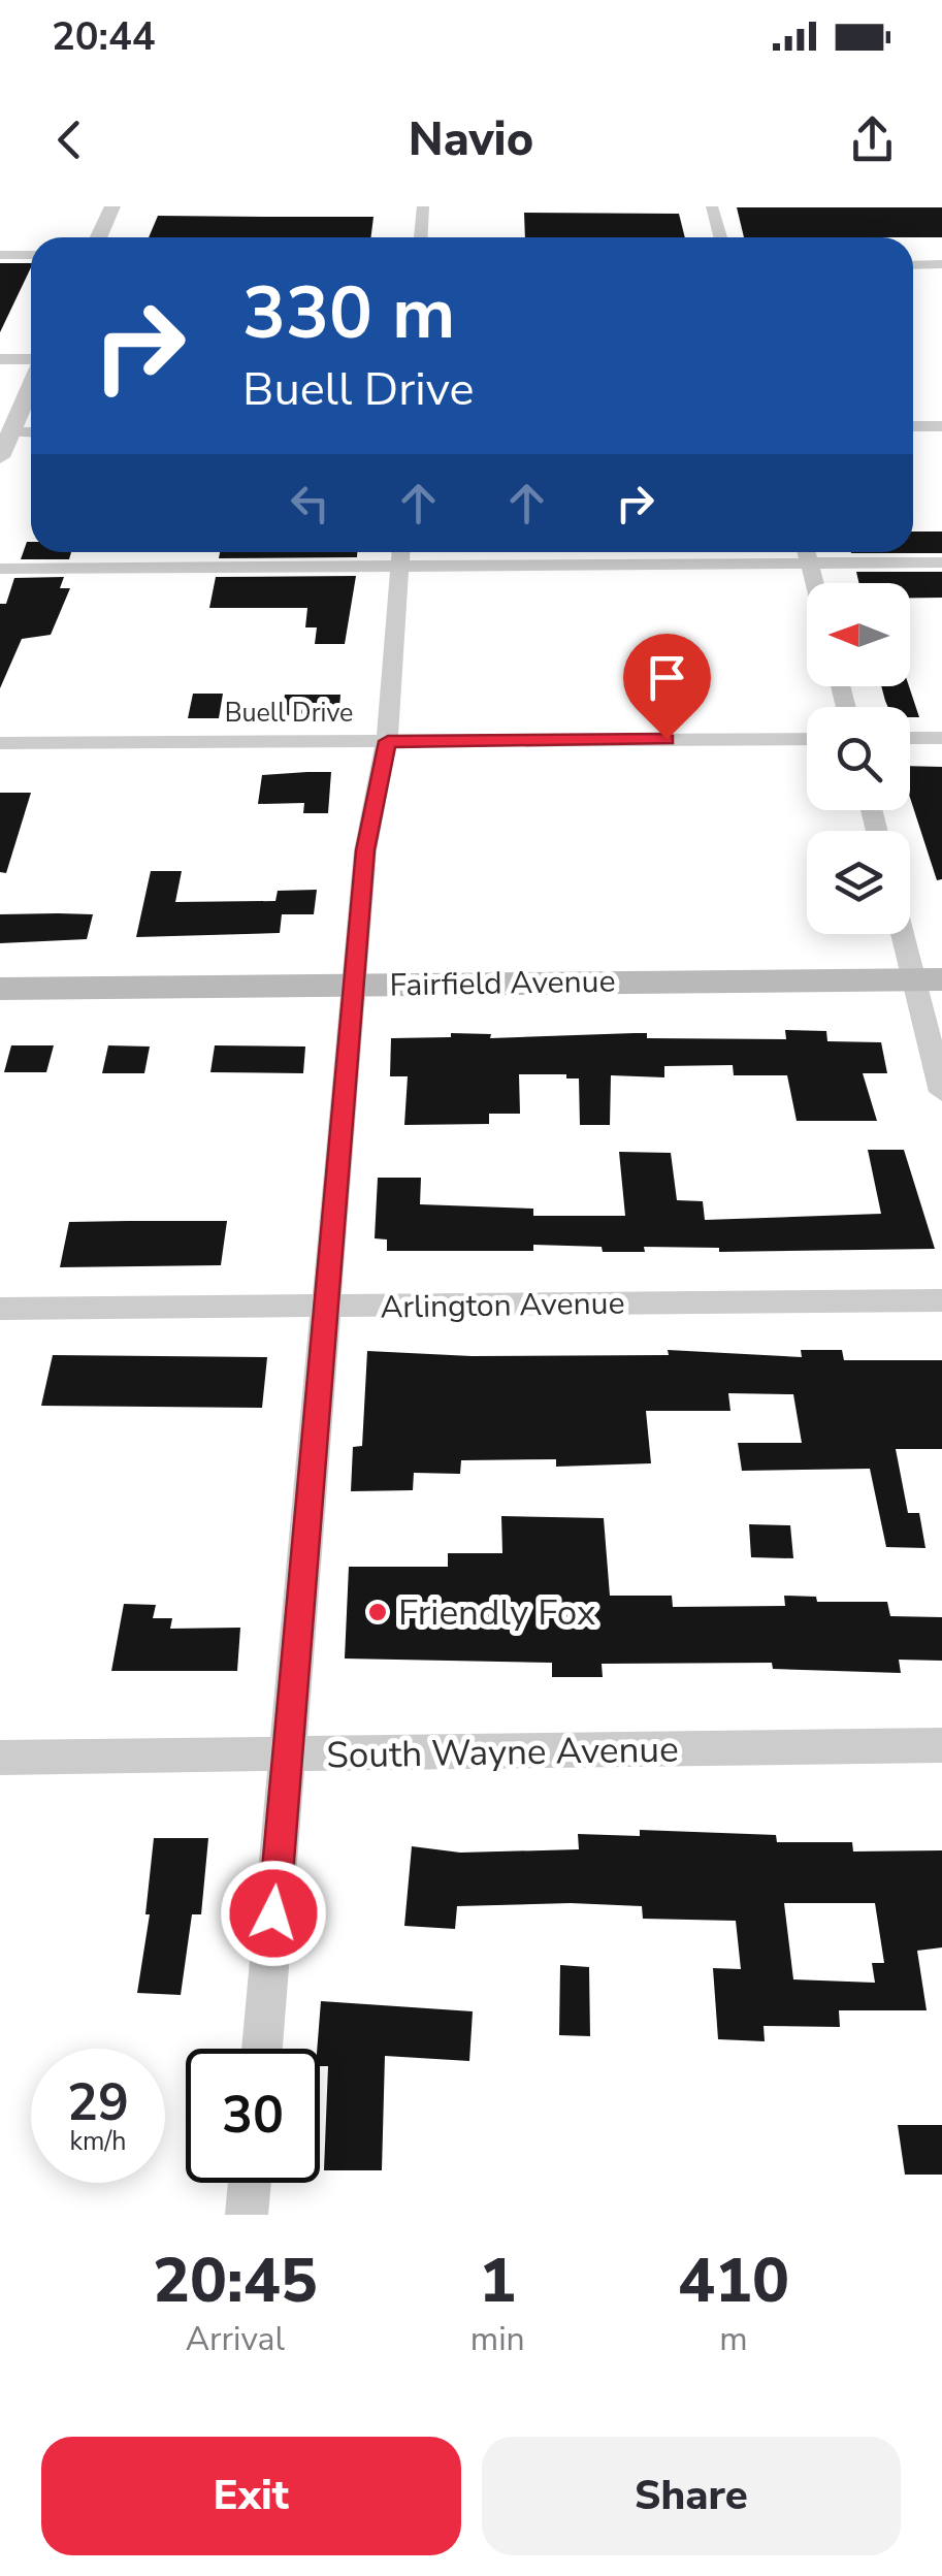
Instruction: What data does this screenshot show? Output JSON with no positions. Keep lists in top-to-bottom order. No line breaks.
{"streets":{"main road":["Fairfield Avenue"],"street":["Buell Drive","Arlington Avenue","South Wayne Avenue"]},"places":["Friendly Fox"],"north":"left","page":{"status":"20:44","header":"Navio","turn":["330 m","Buell Drive"],"speed":"29 km/h","limit":"30","eta":["20:45","Arrival","1","min","410","m"],"buttons":["Exit","Share"]}}
